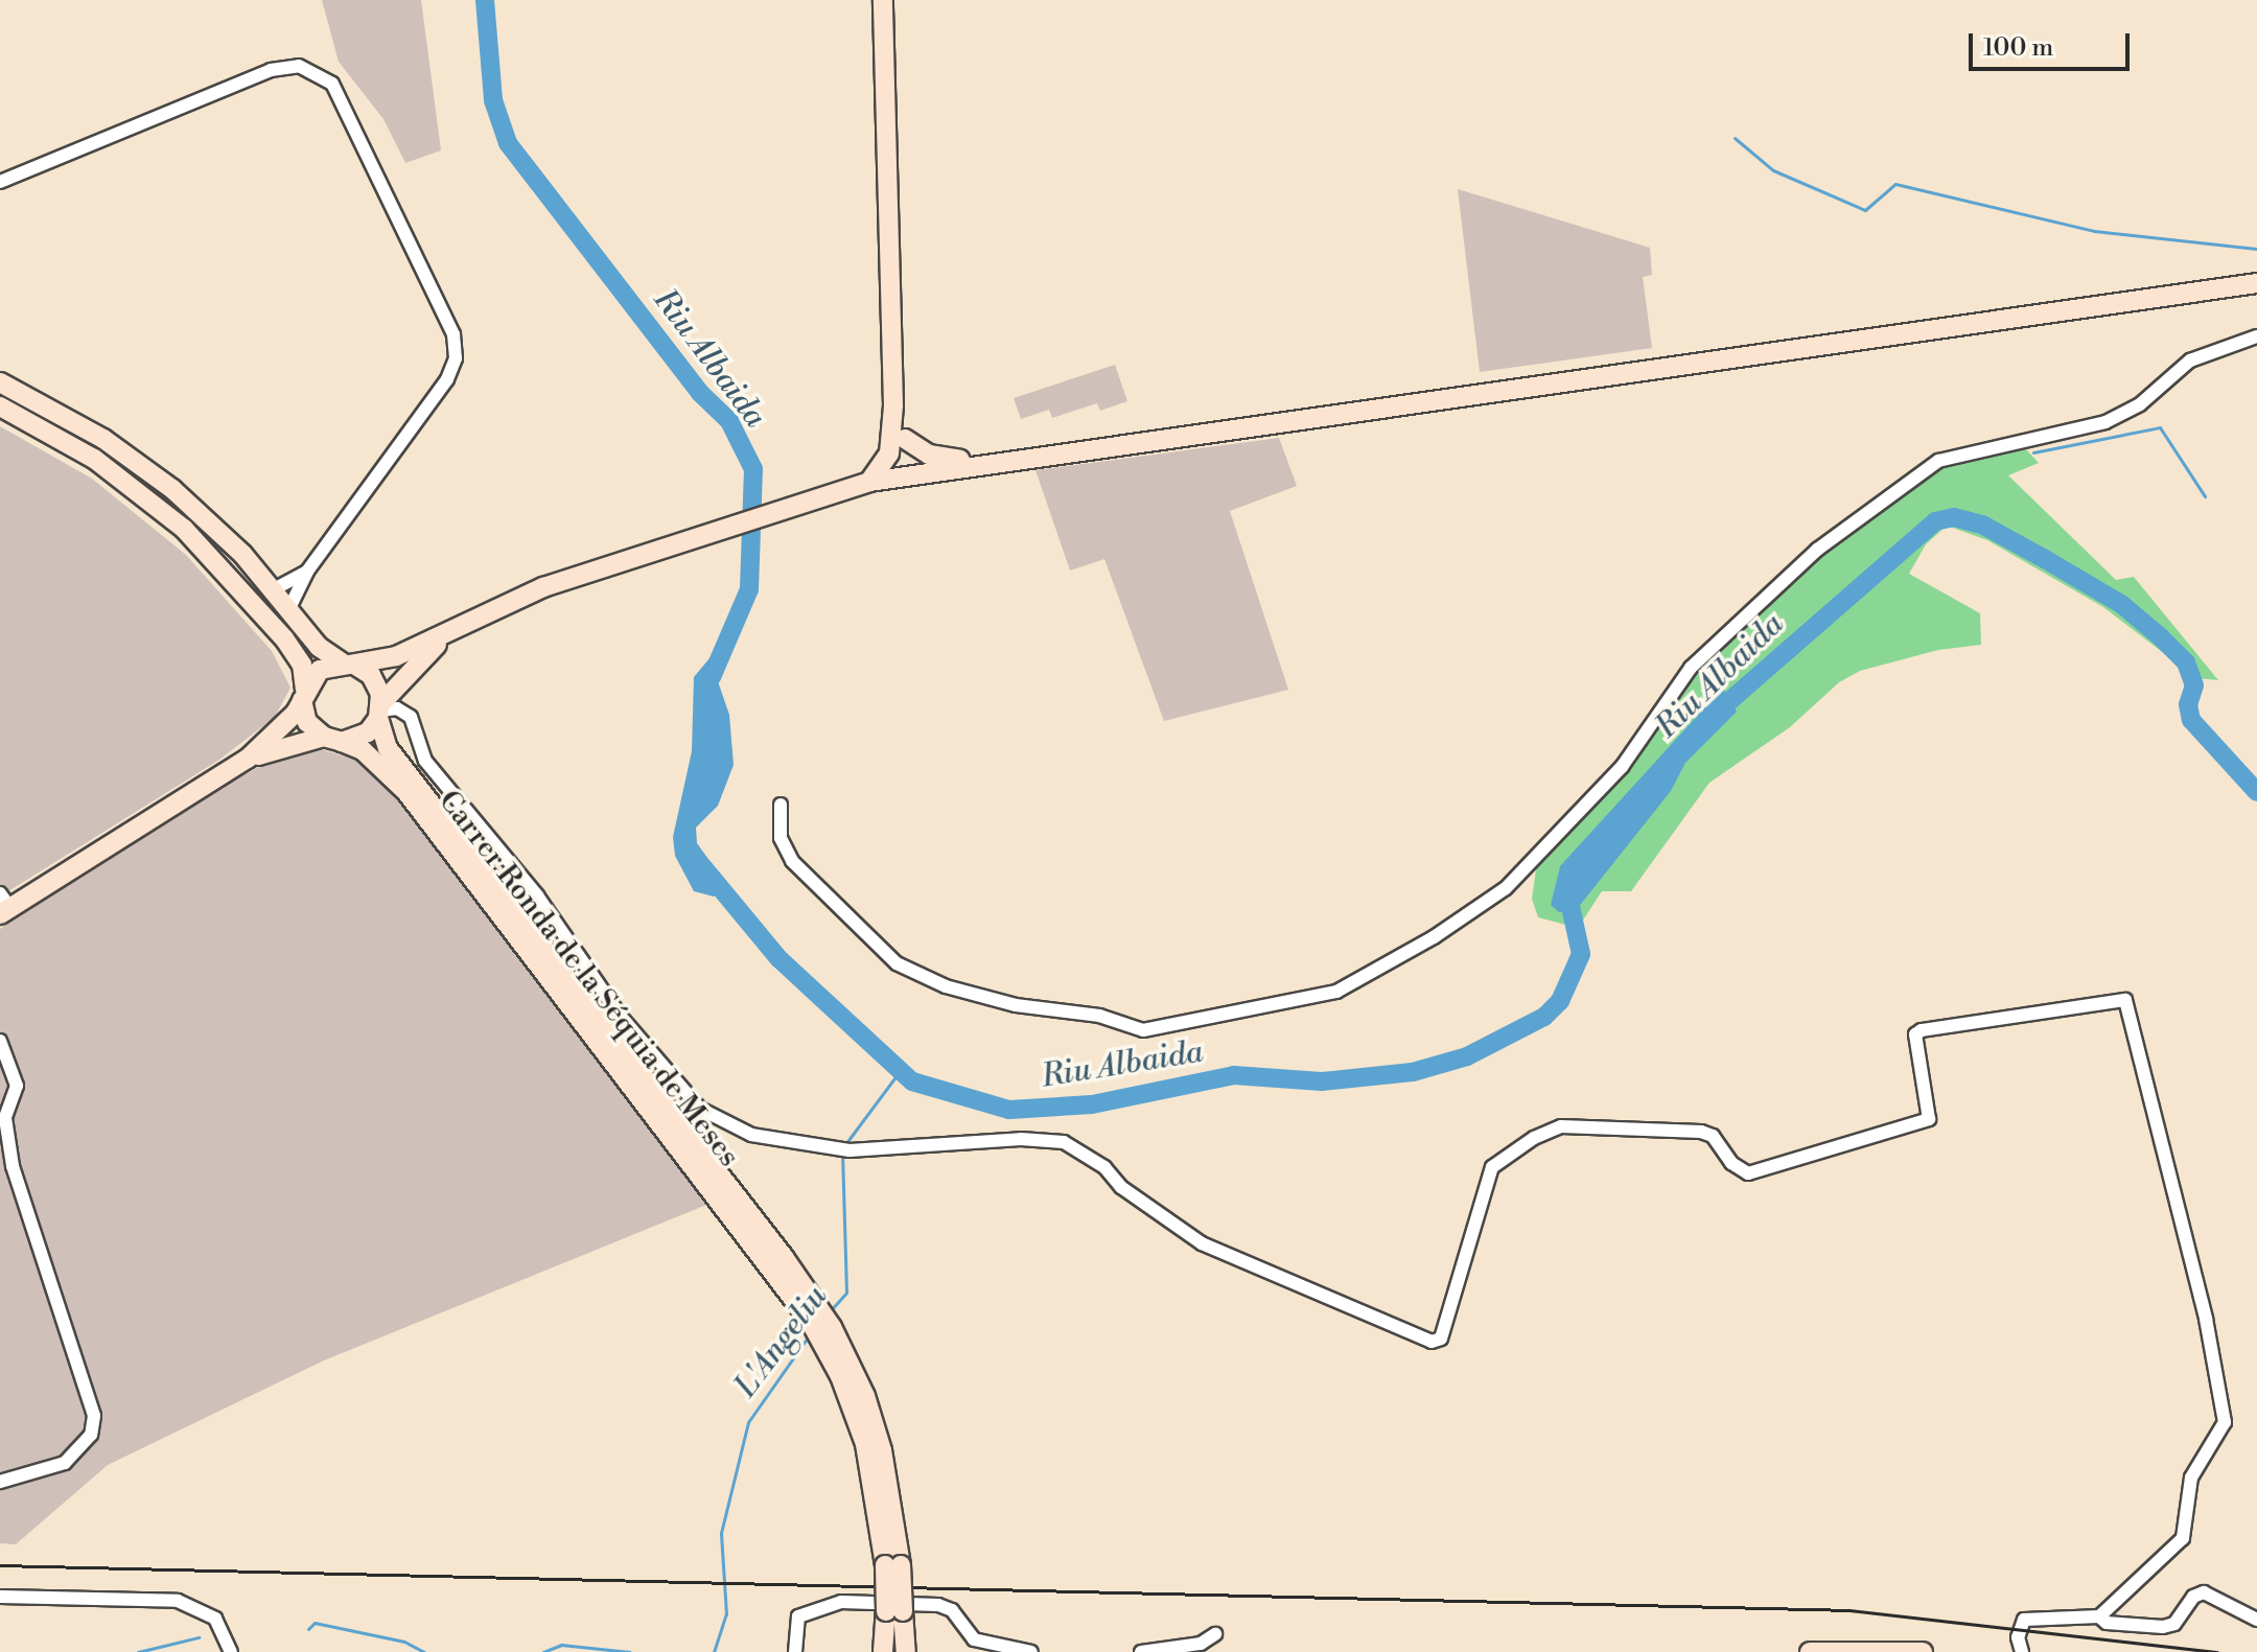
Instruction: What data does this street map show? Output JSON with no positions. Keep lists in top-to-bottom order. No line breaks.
{"streets":{"street":["Carrer Ronda de la Séquia de Meses"]},"water":["Riu Albaida","L'Angeliu"],"scale_bar":"100 m"}
